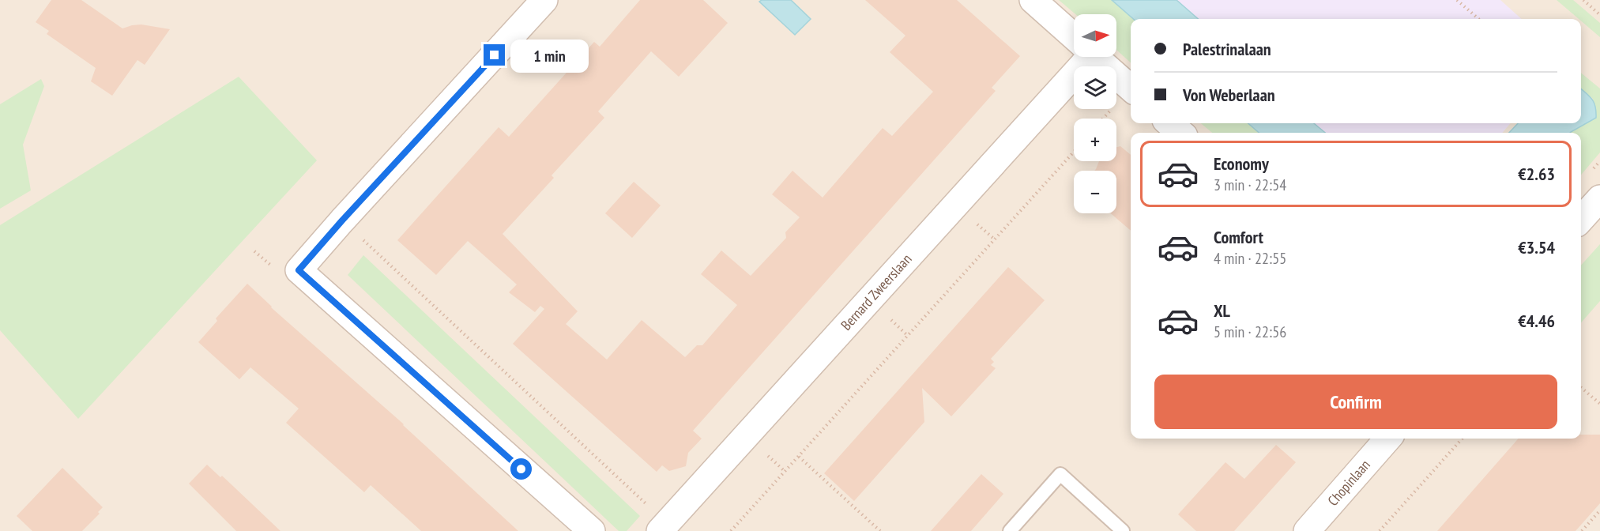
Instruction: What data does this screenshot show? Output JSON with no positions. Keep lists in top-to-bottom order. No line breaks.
{"streets":{"street":["Bernard Zweerslaan","Chopinlaan"]},"north":"right","page":{"map_buttons":["+","−"],"banner":["Palestrinalaan","Von Weberlaan"],"bubble":"1 min","list":[{"name":"Economy","note":"3 min · 22:54","value":"€2.63"},{"name":"Comfort","note":"4 min · 22:55","value":"€3.54"},{"name":"XL","note":"5 min · 22:56","value":"€4.46"}],"buttons":"Confirm"}}
